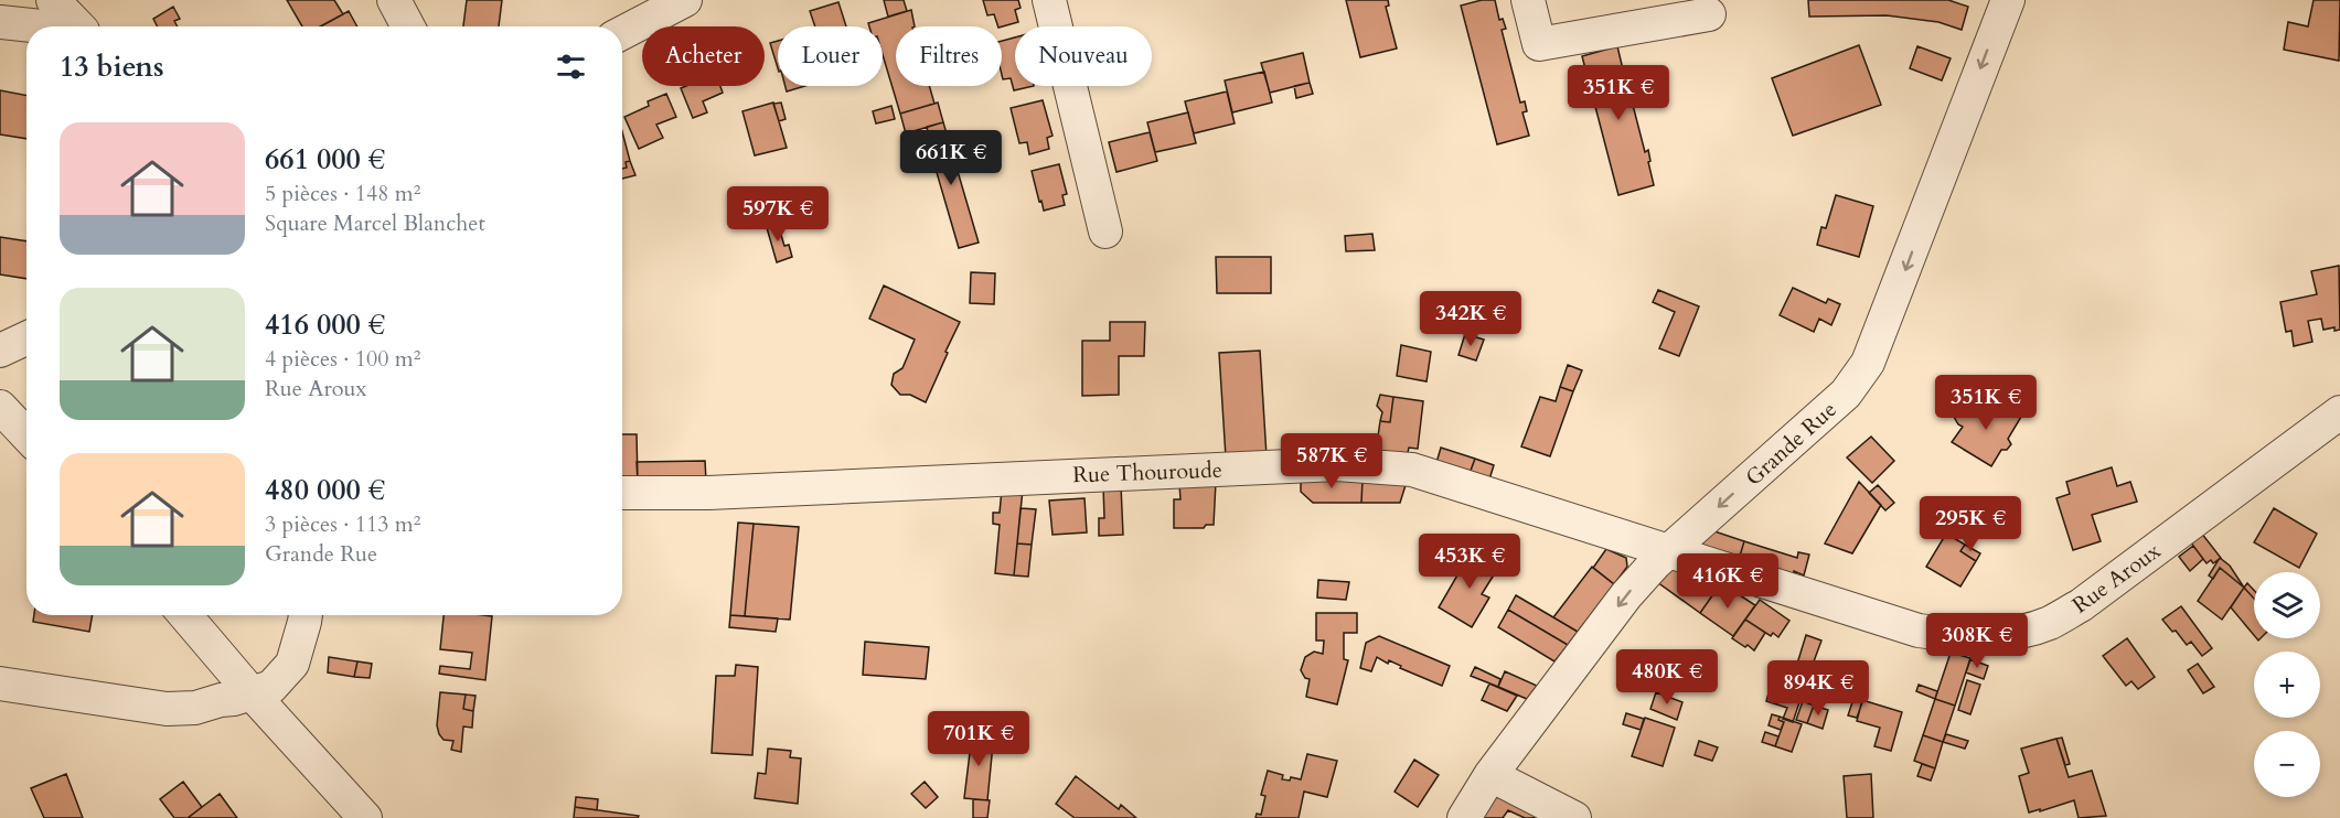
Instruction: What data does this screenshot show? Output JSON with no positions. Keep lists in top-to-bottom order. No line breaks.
{"streets":{"street":["Grande Rue","Rue Thouroude","Rue Aroux"]},"crossings":[["Grande Rue","Rue Thouroude"],["Grande Rue","Rue Aroux"],["Rue Thouroude","Rue Aroux"]],"one_way":["Grande Rue"],"page":{"chip":["Acheter","Louer","Filtres","Nouveau"],"heading":"13 biens","price":["351K €","661K €","597K €","342K €","351K €","587K €","295K €","453K €","416K €","308K €","480K €","894K €","701K €"],"list":[{"name":"661 000 €","note":"5 pièces · 148 m² · Square Marcel Blanchet"},{"name":"416 000 €","note":"4 pièces · 100 m² · Rue Aroux"},{"name":"480 000 €","note":"3 pièces · 113 m² · Grande Rue"}],"map_buttons":["+","−"]}}
